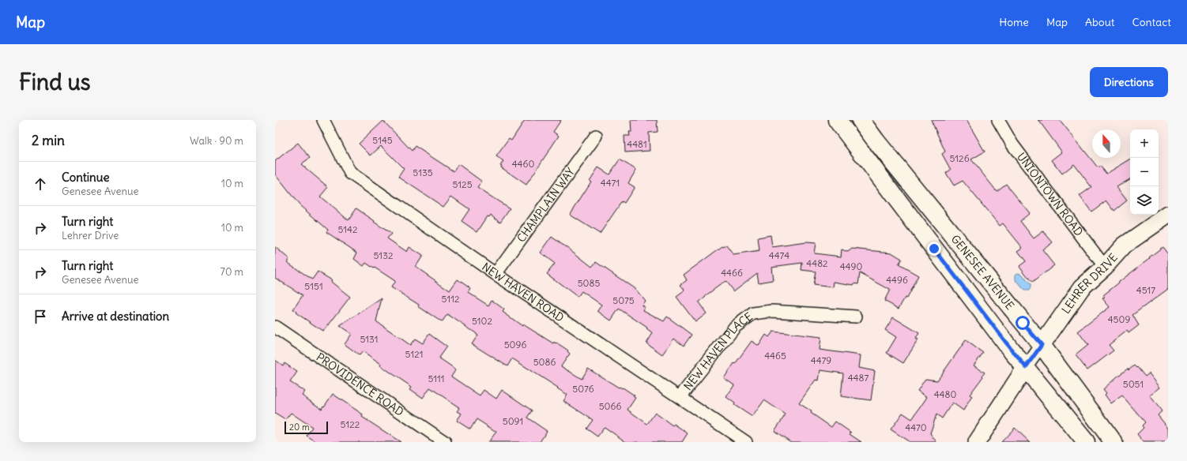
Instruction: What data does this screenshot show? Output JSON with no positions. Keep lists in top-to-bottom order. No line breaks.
{"streets":{"main road":["GENESEE AVENUE"],"street":["UNIONTOWN ROAD","CHAMPLAIN WAY","LEHRER DRIVE","NEW HAVEN ROAD","NEW HAVEN PLACE","PROVIDENCE ROAD"]},"crossings":[["UNIONTOWN ROAD","LEHRER DRIVE"],["CHAMPLAIN WAY","NEW HAVEN ROAD"],["GENESEE AVENUE","LEHRER DRIVE"],["NEW HAVEN ROAD","NEW HAVEN PLACE"]],"house_numbers":["5145","4481","5126","4460","5135","4471","5125","5142","5132","4474","4482","4490","4466","4496","5085","5151","4517","5112","5075","4509","5102","5131","5096","5121","4465","4479","5086","4487","5111","5051","5076","4480","5066","5091","5122","4470"],"scale_bar":"20 m","north":"top","page":{"header":"Map","nav":["Home","Map","About","Contact"],"buttons":"Directions","title":"Find us","heading":["2 min","Walk · 90 m"],"map_buttons":["+","−"],"list":[["Continue","Genesee Avenue","10 m"],["Turn right","Lehrer Drive","10 m"],["Turn right","Genesee Avenue","70 m"],"Arrive at destination"],"scale":"20 m"}}
